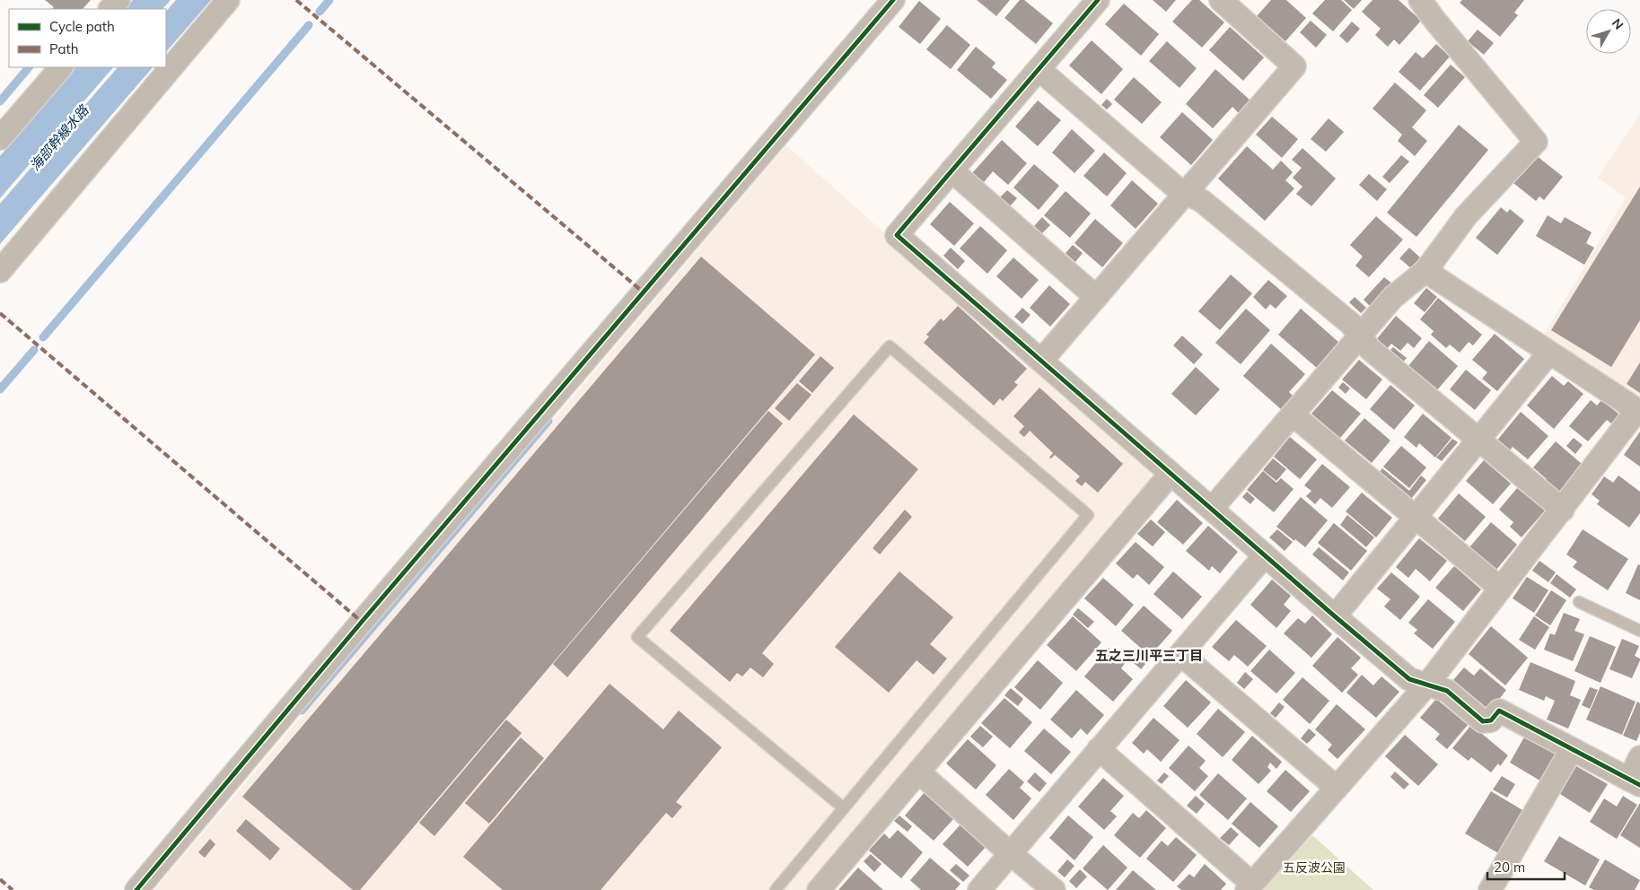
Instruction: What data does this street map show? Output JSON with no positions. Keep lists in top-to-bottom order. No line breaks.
{"districts":["五之三川平三丁目"],"water":["海部幹線水路"],"parks":["五反波公園"],"legend":["Cycle path","Path"],"scale_bar":"20 m","north":"top right"}
